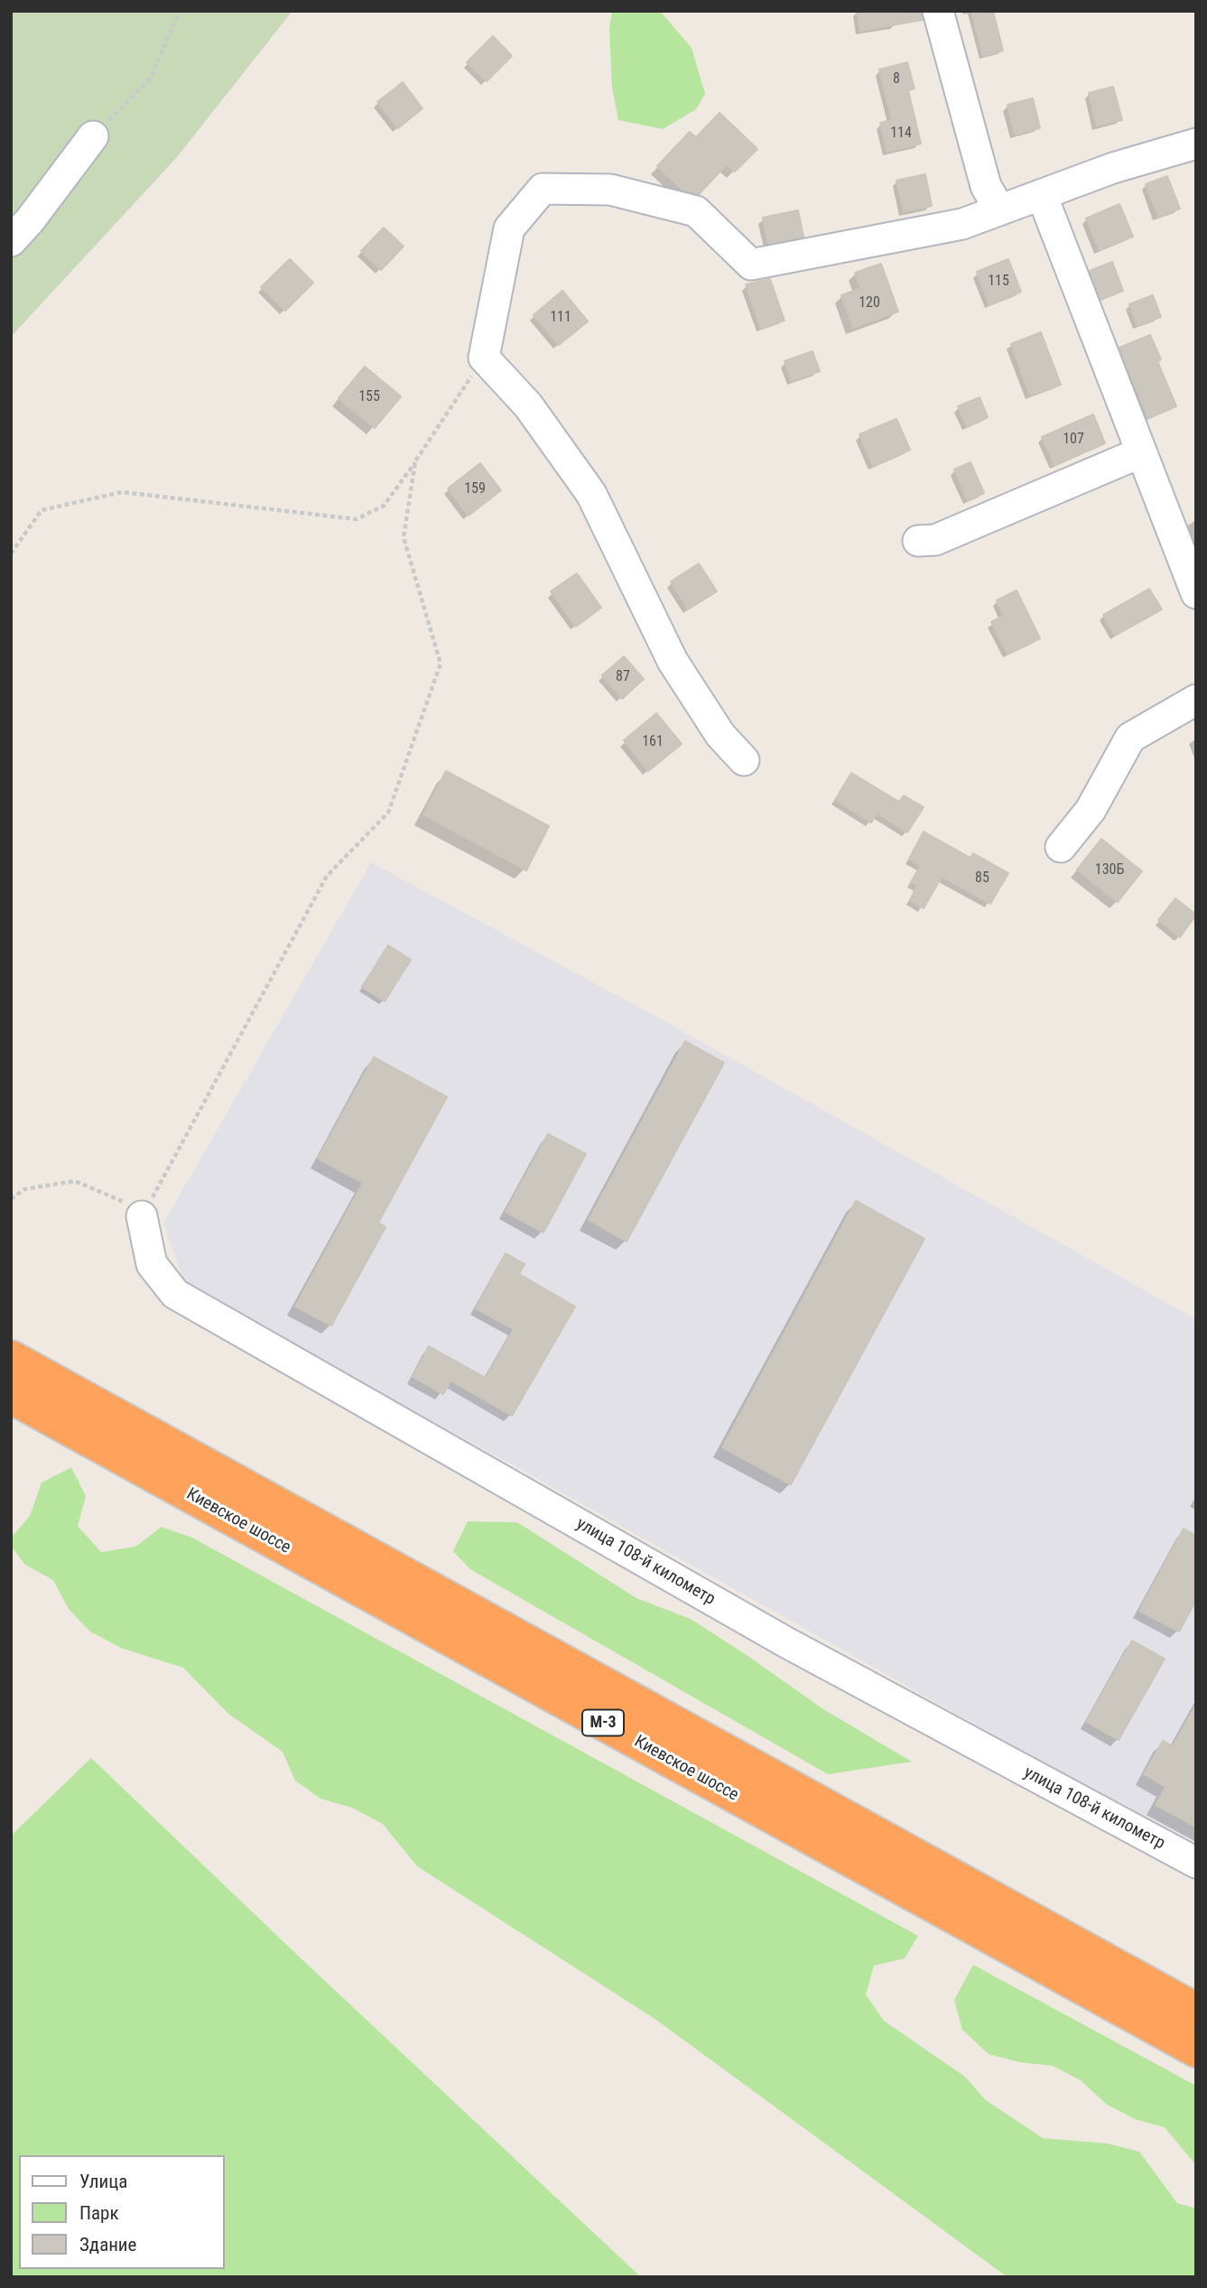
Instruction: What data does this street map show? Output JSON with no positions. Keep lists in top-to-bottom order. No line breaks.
{"streets":{"highway":["Киевское шоссе","М-3"],"street":["улица 108-й километр"]},"house_numbers":["8","114","115","120","111","155","107","159","87","161","130Б","85"],"legend":["Улица","Парк","Здание"]}
